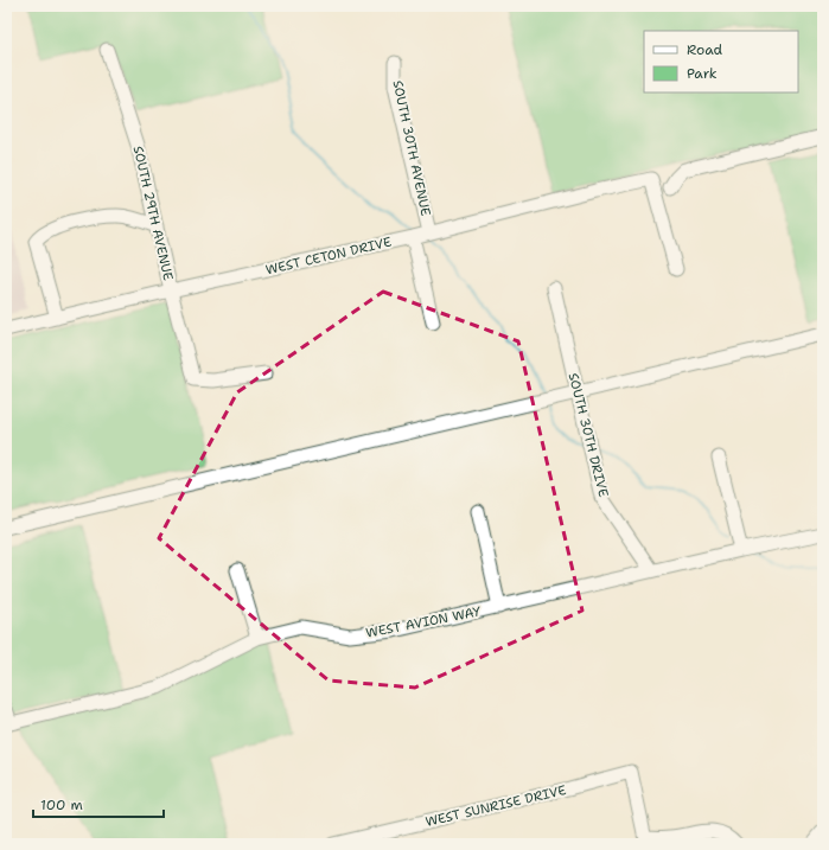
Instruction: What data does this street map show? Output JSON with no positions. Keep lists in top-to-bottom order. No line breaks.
{"streets":{"street":["SOUTH 30TH AVENUE","SOUTH 29TH AVENUE","WEST CETON DRIVE","SOUTH 30TH DRIVE","WEST AVION WAY","WEST SUNRISE DRIVE"]},"crossings":[["SOUTH 30TH AVENUE","WEST CETON DRIVE"],["SOUTH 29TH AVENUE","WEST CETON DRIVE"],["SOUTH 30TH DRIVE","WEST AVION WAY"]],"legend":["Road","Park"],"scale_bar":"100 m"}
